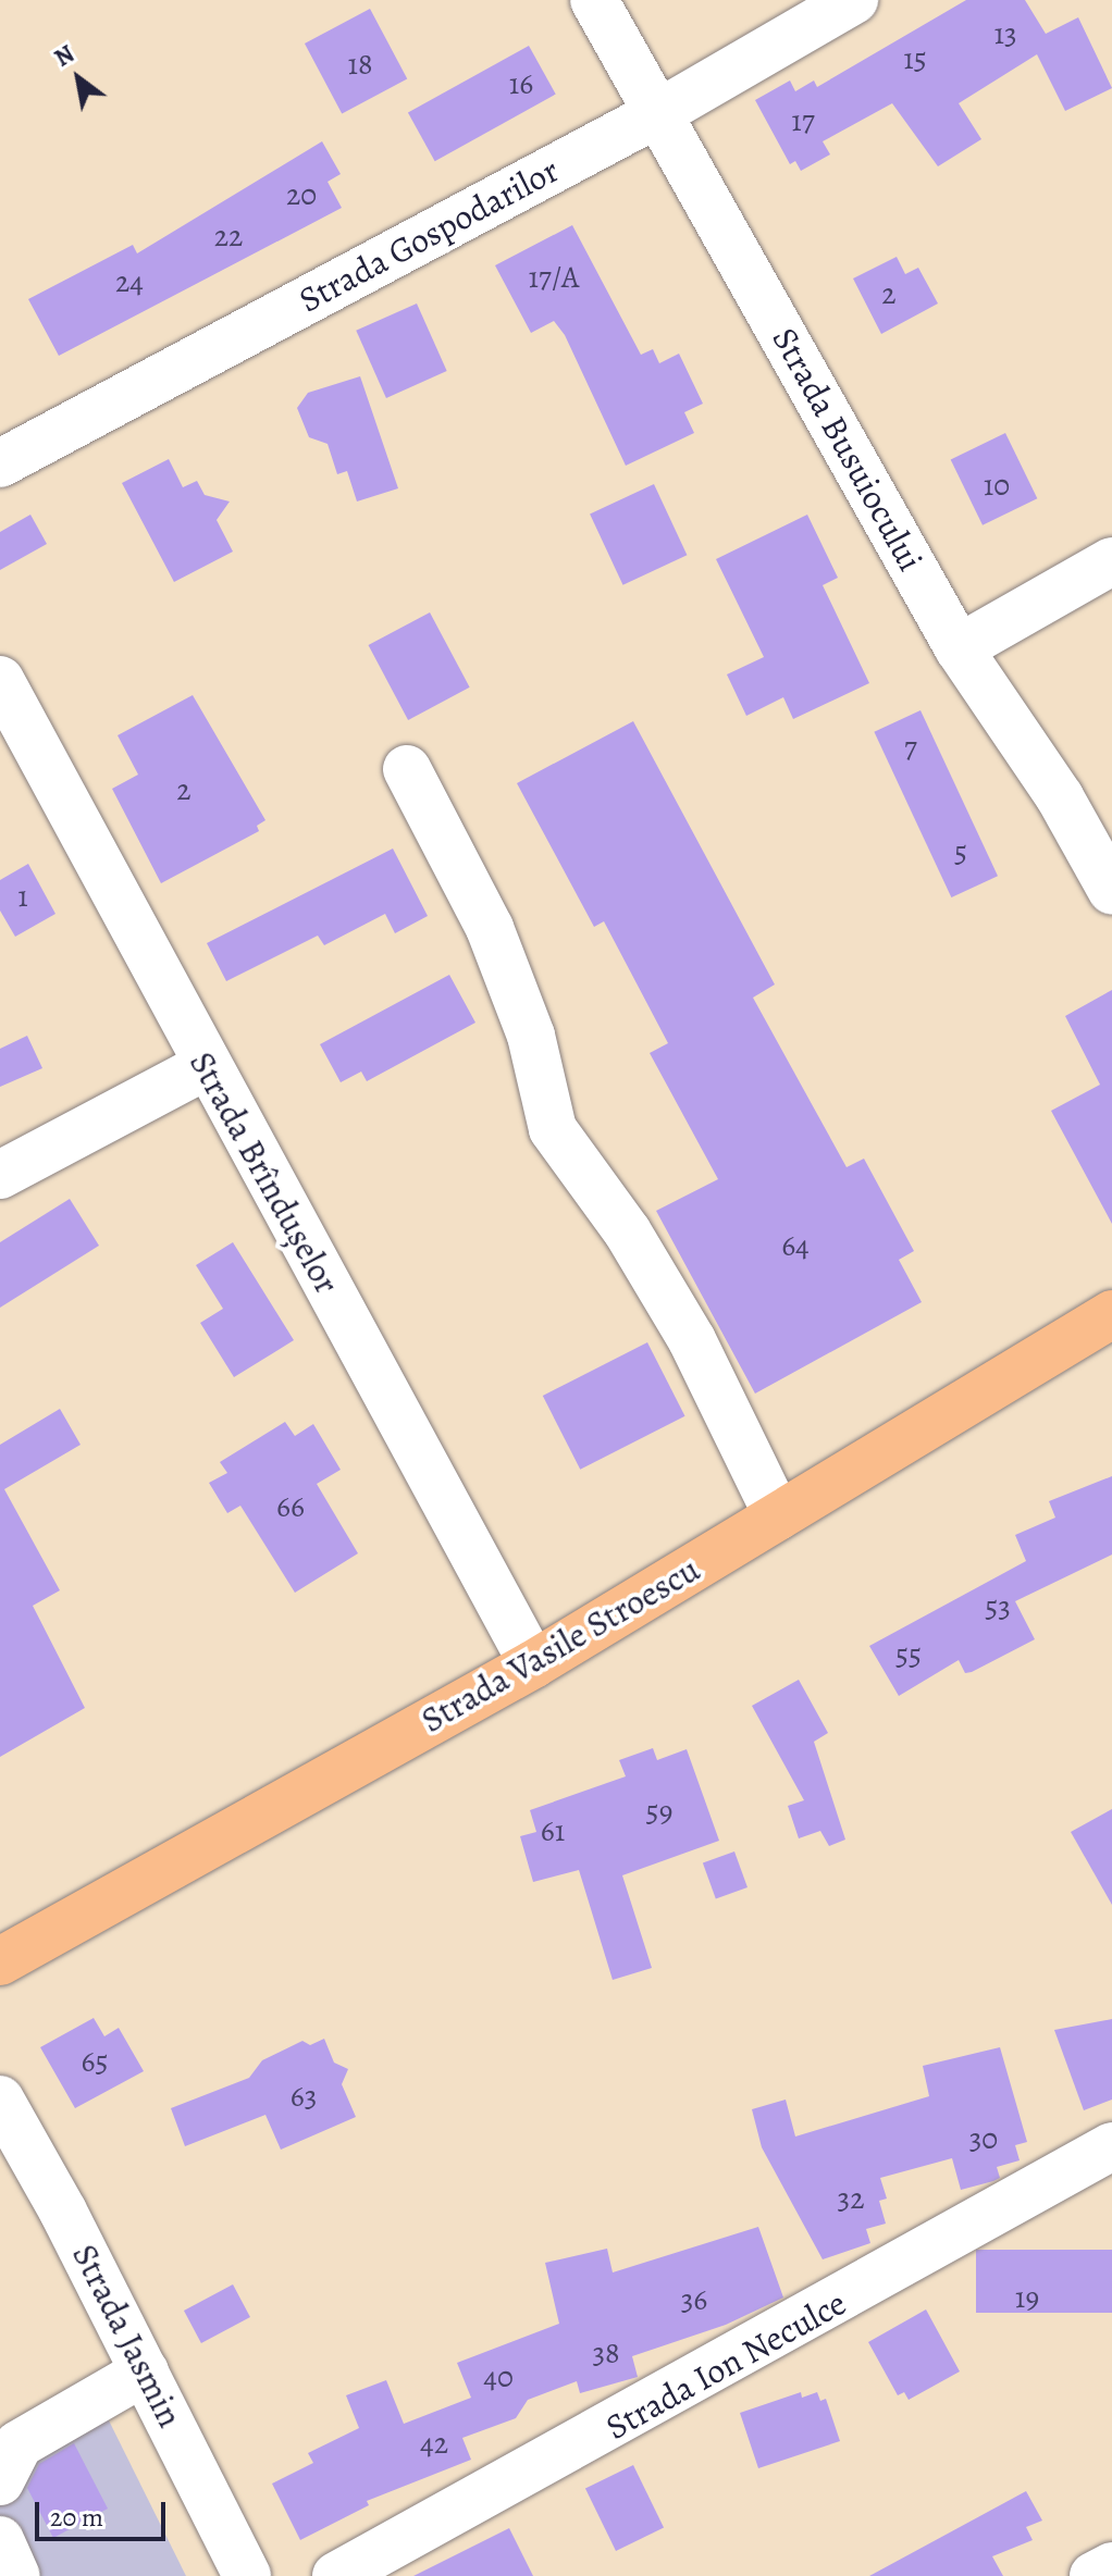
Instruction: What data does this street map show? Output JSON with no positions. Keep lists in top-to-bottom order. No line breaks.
{"streets":{"main road":["Strada Vasile Stroescu"],"street":["Strada Gospodarilor","Strada Busuiocului","Strada Brîndușelor","Strada Jasmin","Strada Ion Neculce"]},"crossings":[["Strada Gospodarilor","Strada Busuiocului"],["Strada Brîndușelor","Strada Vasile Stroescu"]],"house_numbers":["13","15","18","16","17","20","22","17/A","24","2","10","7","2","5","1","64","66","53","55","59","61","65","63","30","32","19","36","38","40","42"],"scale_bar":"20 m","north":"top left"}
